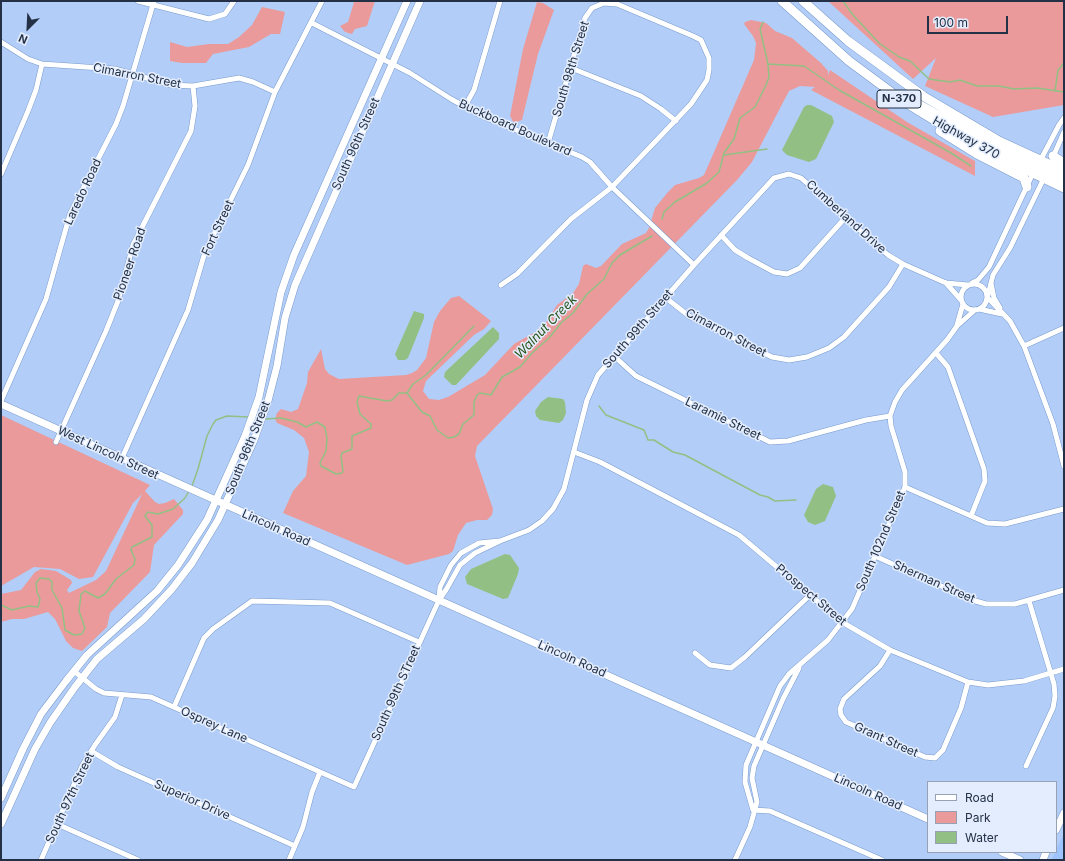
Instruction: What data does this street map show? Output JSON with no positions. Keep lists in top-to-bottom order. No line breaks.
{"streets":{"highway":["N-370","Highway 370"],"main road":["South 96th Street","West Lincoln Street","Lincoln Road"],"street":["South 98th Street","Cimarron Street","Buckboard Boulevard","Laredo Road","Cumberland Drive","Fort Street","Pioneer Road","South 99th Street","Laramie Street","South 102nd Street","Sherman Street","Prospect Street","South 99th STreet","Osprey Lane","Grant Street","South 97th Street","Superior Drive"]},"crossings":[["South 98th Street","Buckboard Boulevard"],["Cimarron Street","Laredo Road"],["Cimarron Street","Cumberland Drive"],["Cimarron Street","Fort Street"],["Cimarron Street","Pioneer Road"],["Cimarron Street","South 99th Street"],["Buckboard Boulevard","South 96th Street"],["Buckboard Boulevard","Fort Street"],["Buckboard Boulevard","South 99th Street"],["South 96th Street","West Lincoln Street"],["South 96th Street","Lincoln Road"],["South 96th Street","Osprey Lane"],["Cumberland Drive","South 99th Street"],["Fort Street","West Lincoln Street"],["Pioneer Road","West Lincoln Street"],["South 99th Street","Laramie Street"],["South 99th Street","Lincoln Road"],["South 99th Street","Prospect Street"],["South 99th Street","South 99th STreet"],["Laramie Street","South 102nd Street"],["West Lincoln Street","Lincoln Road"],["Lincoln Road","South 102nd Street"],["Lincoln Road","South 99th STreet"],["South 102nd Street","Sherman Street"],["South 102nd Street","Prospect Street"],["Prospect Street","Grant Street"],["South 99th STreet","Osprey Lane"],["Osprey Lane","South 97th Street"],["South 97th Street","Superior Drive"]],"water":["Walnut Creek"],"legend":["Road","Park","Water"],"scale_bar":"100 m","north":"bottom left"}
